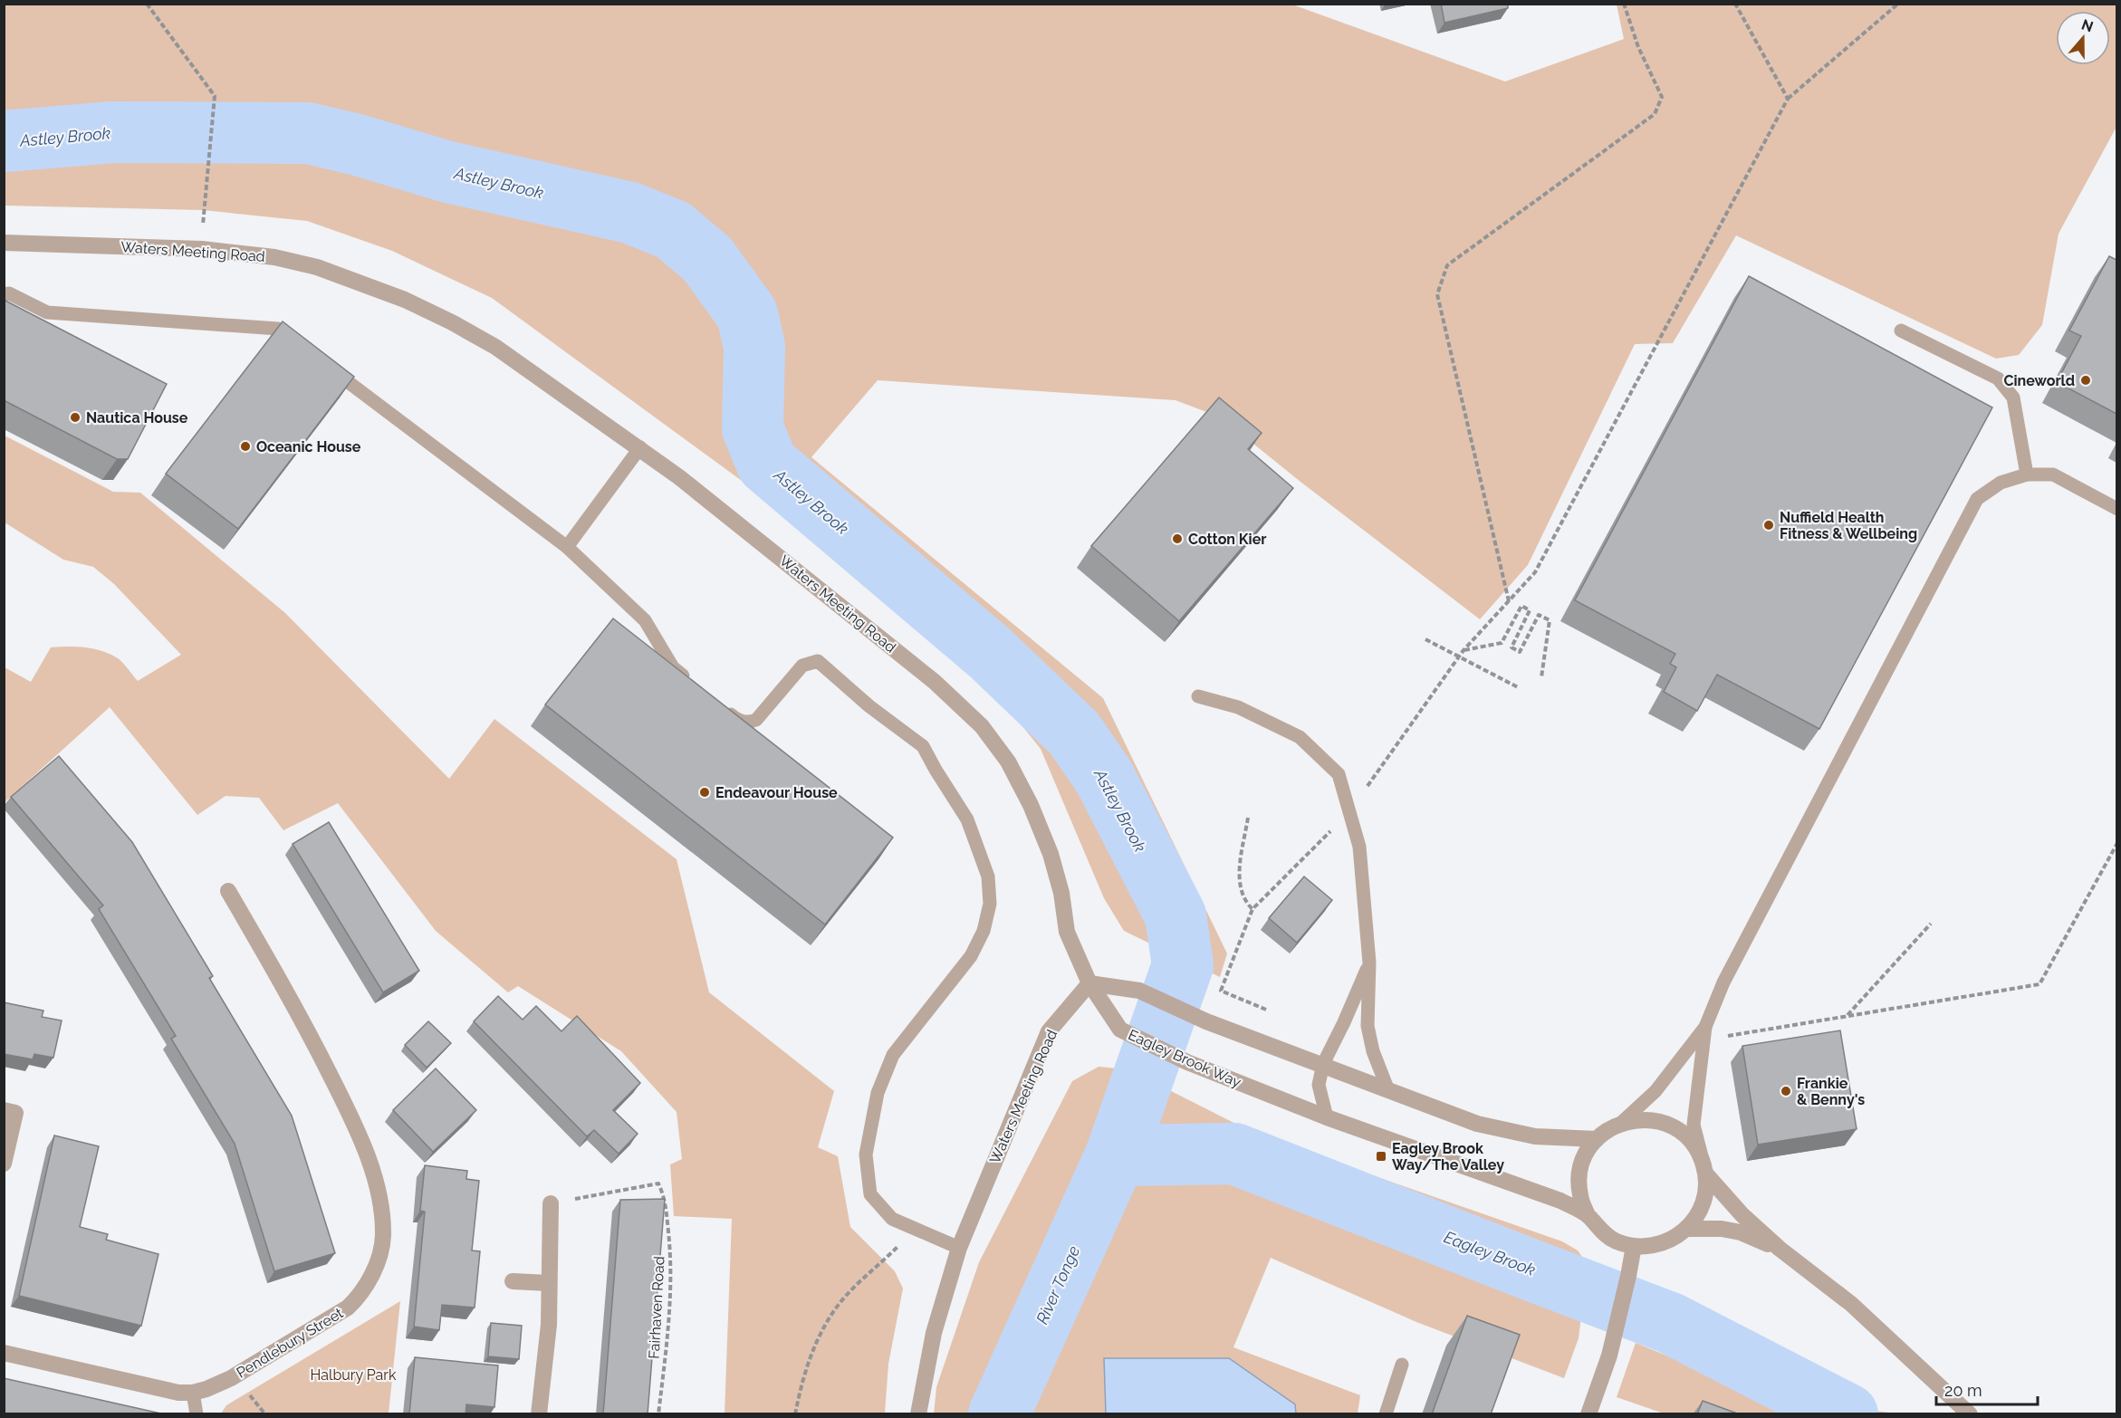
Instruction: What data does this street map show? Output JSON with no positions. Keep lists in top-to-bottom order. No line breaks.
{"streets":{"street":["Waters Meeting Road","Eagley Brook Way","Pendlebury Street"],"path":["Fairhaven Road"]},"crossings":[["Waters Meeting Road","Eagley Brook Way"]],"water":["Astley Brook","Eagley Brook","River Tonge"],"parks":["Halbury Park"],"places":{"other":["Cineworld","Nautica House","Oceanic House","Nuffield Health Fitness & Wellbeing","Cotton Kier","Endeavour House","Frankie & Benny's"],"transit":["Eagley Brook Way/The Valley"]},"scale_bar":"20 m","north":"top"}
